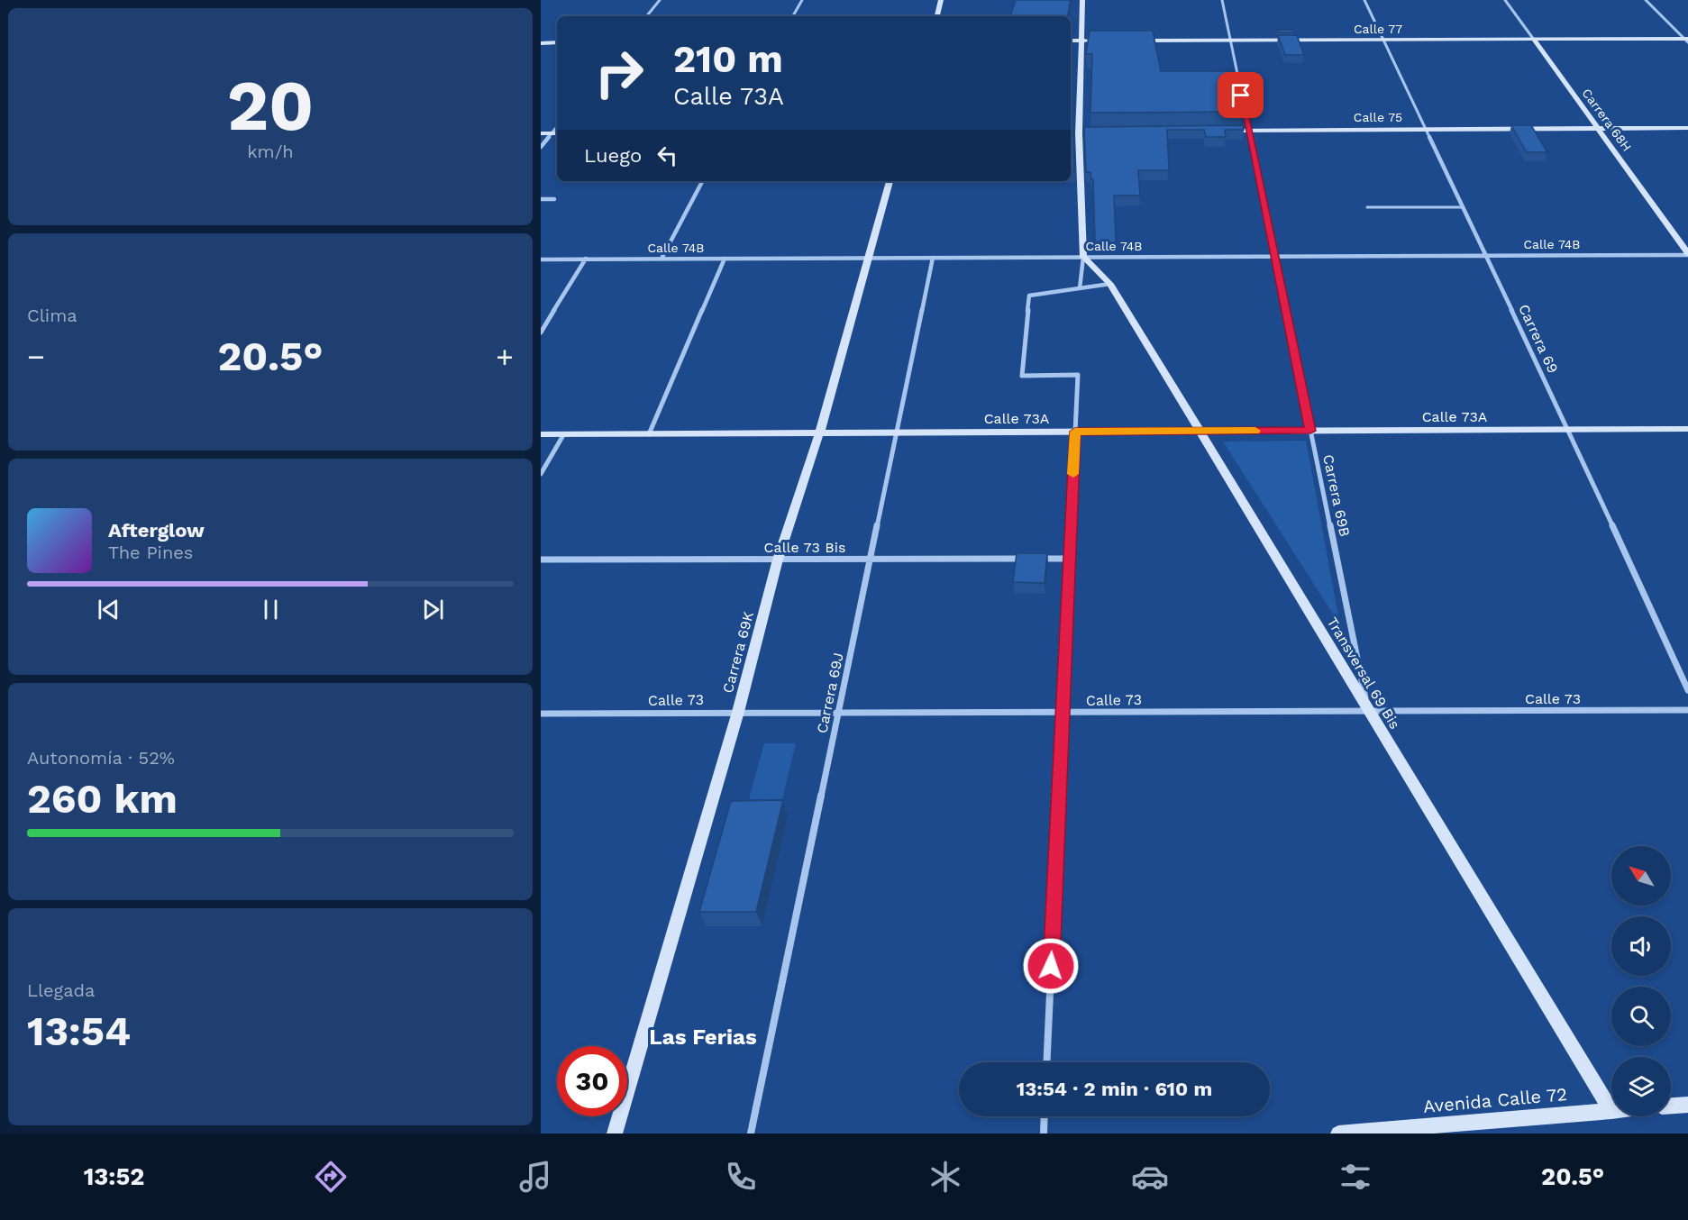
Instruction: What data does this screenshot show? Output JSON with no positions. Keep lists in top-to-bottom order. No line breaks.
{"streets":{"street":["Calle 77","Calle 75","Carrera 68H","Calle 74B","Carrera 69","Calle 73A","Carrera 69B","Calle 73 Bis","Carrera 69K","Transversal 69 Bis","Carrera 69J","Calle 73","Avenida Calle 72"]},"crossings":[["Calle 77","Carrera 68H"],["Calle 77","Carrera 69"],["Calle 77","Carrera 69B"],["Calle 75","Carrera 68H"],["Calle 75","Carrera 69"],["Calle 75","Carrera 69B"],["Carrera 68H","Calle 74B"],["Calle 74B","Carrera 69"],["Calle 74B","Carrera 69B"],["Calle 74B","Carrera 69K"],["Calle 74B","Transversal 69 Bis"],["Calle 74B","Carrera 69J"],["Carrera 69","Calle 73A"],["Calle 73A","Carrera 69B"],["Calle 73A","Carrera 69K"],["Calle 73A","Transversal 69 Bis"],["Calle 73A","Carrera 69J"],["Carrera 69B","Transversal 69 Bis"],["Carrera 69B","Calle 73"],["Calle 73 Bis","Carrera 69K"],["Calle 73 Bis","Carrera 69J"],["Carrera 69K","Calle 73"],["Transversal 69 Bis","Calle 73"],["Transversal 69 Bis","Avenida Calle 72"],["Carrera 69J","Calle 73"]],"districts":["Las Ferias"],"north":"top left","page":{"tile":[["20","km/h"],"Clima",["Autonomía · 52%","260 km"],["Llegada","13:54"]],"turn":["210 m","Calle 73A"],"then":"Luego","heat":["−","20.5°","+"],"song":["Afterglow","The Pines"],"limit":"30","trip":"13:54 · 2 min · 610 m","tabs":["13:52","20.5°"]}}
